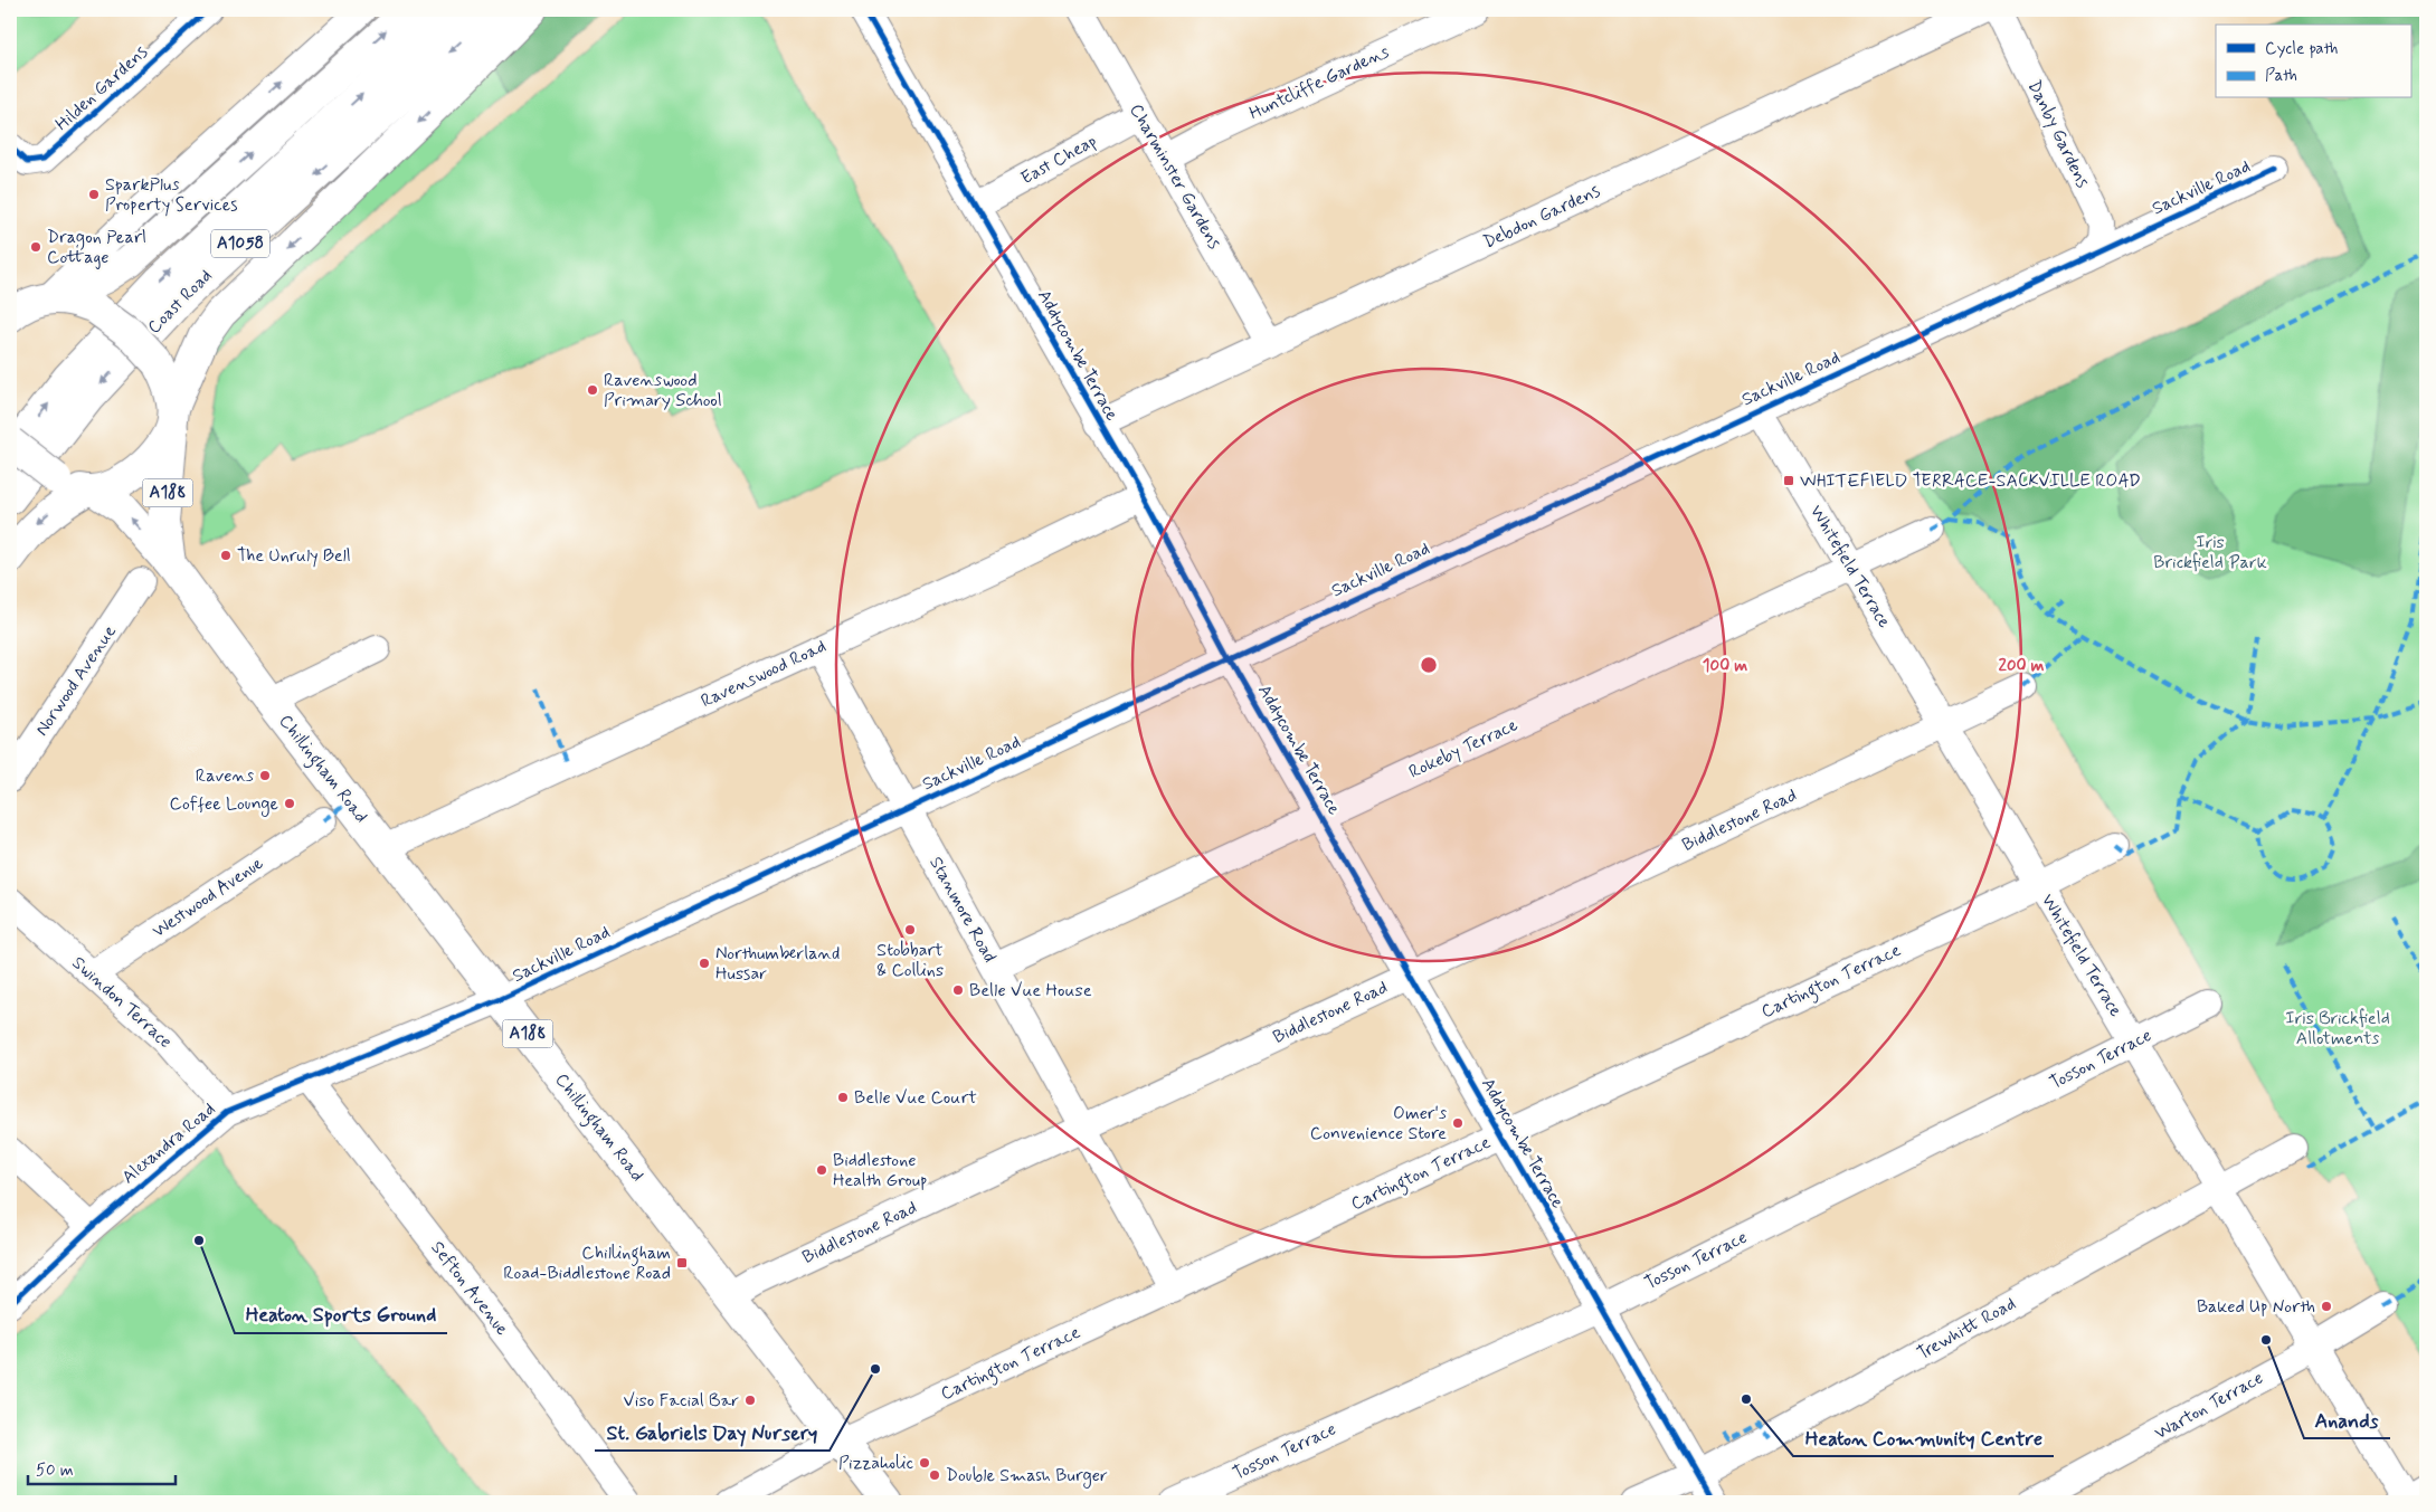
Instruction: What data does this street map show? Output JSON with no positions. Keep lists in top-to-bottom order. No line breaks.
{"streets":{"main road":["A1058","Coast Road","A188","Chillingham Road"],"street":["Huntcliffe Gardens","Hilden Gardens","Danby Gardens","East Cheap","Charminster Gardens","Sackville Road","Debdon Gardens","Addycombe Terrace","Whitefield Terrace","Ravenswood Road","Norwood Avenue","Rokeby Terrace","Biddlestone Road","Westwood Avenue","Stanmore Road","Cartington Terrace","Swindon Terrace","Tosson Terrace","Alexandra Road","Sefton Avenue","Trewhitt Road","Warton Terrace"]},"crossings":[["Huntcliffe Gardens","Charminster Gardens"],["Danby Gardens","Sackville Road"],["East Cheap","Charminster Gardens"],["East Cheap","Addycombe Terrace"],["Charminster Gardens","Debdon Gardens"],["Sackville Road","Addycombe Terrace"],["Sackville Road","Whitefield Terrace"],["Sackville Road","Chillingham Road"],["Sackville Road","Stanmore Road"],["Sackville Road","Alexandra Road"],["Debdon Gardens","Addycombe Terrace"],["Addycombe Terrace","Ravenswood Road"],["Addycombe Terrace","Rokeby Terrace"],["Addycombe Terrace","Biddlestone Road"],["Addycombe Terrace","Cartington Terrace"],["Addycombe Terrace","Tosson Terrace"],["Addycombe Terrace","Trewhitt Road"],["Whitefield Terrace","Rokeby Terrace"],["Whitefield Terrace","Biddlestone Road"],["Whitefield Terrace","Cartington Terrace"],["Whitefield Terrace","Tosson Terrace"],["Whitefield Terrace","Trewhitt Road"],["Whitefield Terrace","Warton Terrace"],["Ravenswood Road","Chillingham Road"],["Ravenswood Road","Stanmore Road"],["Rokeby Terrace","Stanmore Road"],["Chillingham Road","Biddlestone Road"],["Chillingham Road","Cartington Terrace"],["Chillingham Road","Alexandra Road"],["Biddlestone Road","Stanmore Road"],["Westwood Avenue","Swindon Terrace"],["Stanmore Road","Cartington Terrace"],["Swindon Terrace","Alexandra Road"],["Alexandra Road","Sefton Avenue"]],"parks":["Iris Brickfield Park","Iris Brickfield Allotments"],"places":{"other":["SparkPlus Property Services","Dragon Pearl Cottage","Ravenswood Primary School","The Unruly Bell","Ravens","Coffee Lounge","Stobbart & Collins","Northumberland Hussar","Belle Vue House","Belle Vue Court","Omer's Convenience Store","Biddlestone Health Group","Heaton Sports Ground","Baked Up North","Anands","St. Gabriels Day Nursery","Heaton Community Centre","Viso Facial Bar","Pizzaholic","Double Smash Burger"],"transit":["WHITEFIELD TERRACE-SACKVILLE ROAD","Chillingham Road-Biddlestone Road"]},"legend":["Cycle path","Path"],"scale_bar":"50 m","rings":["100 m","200 m"]}
